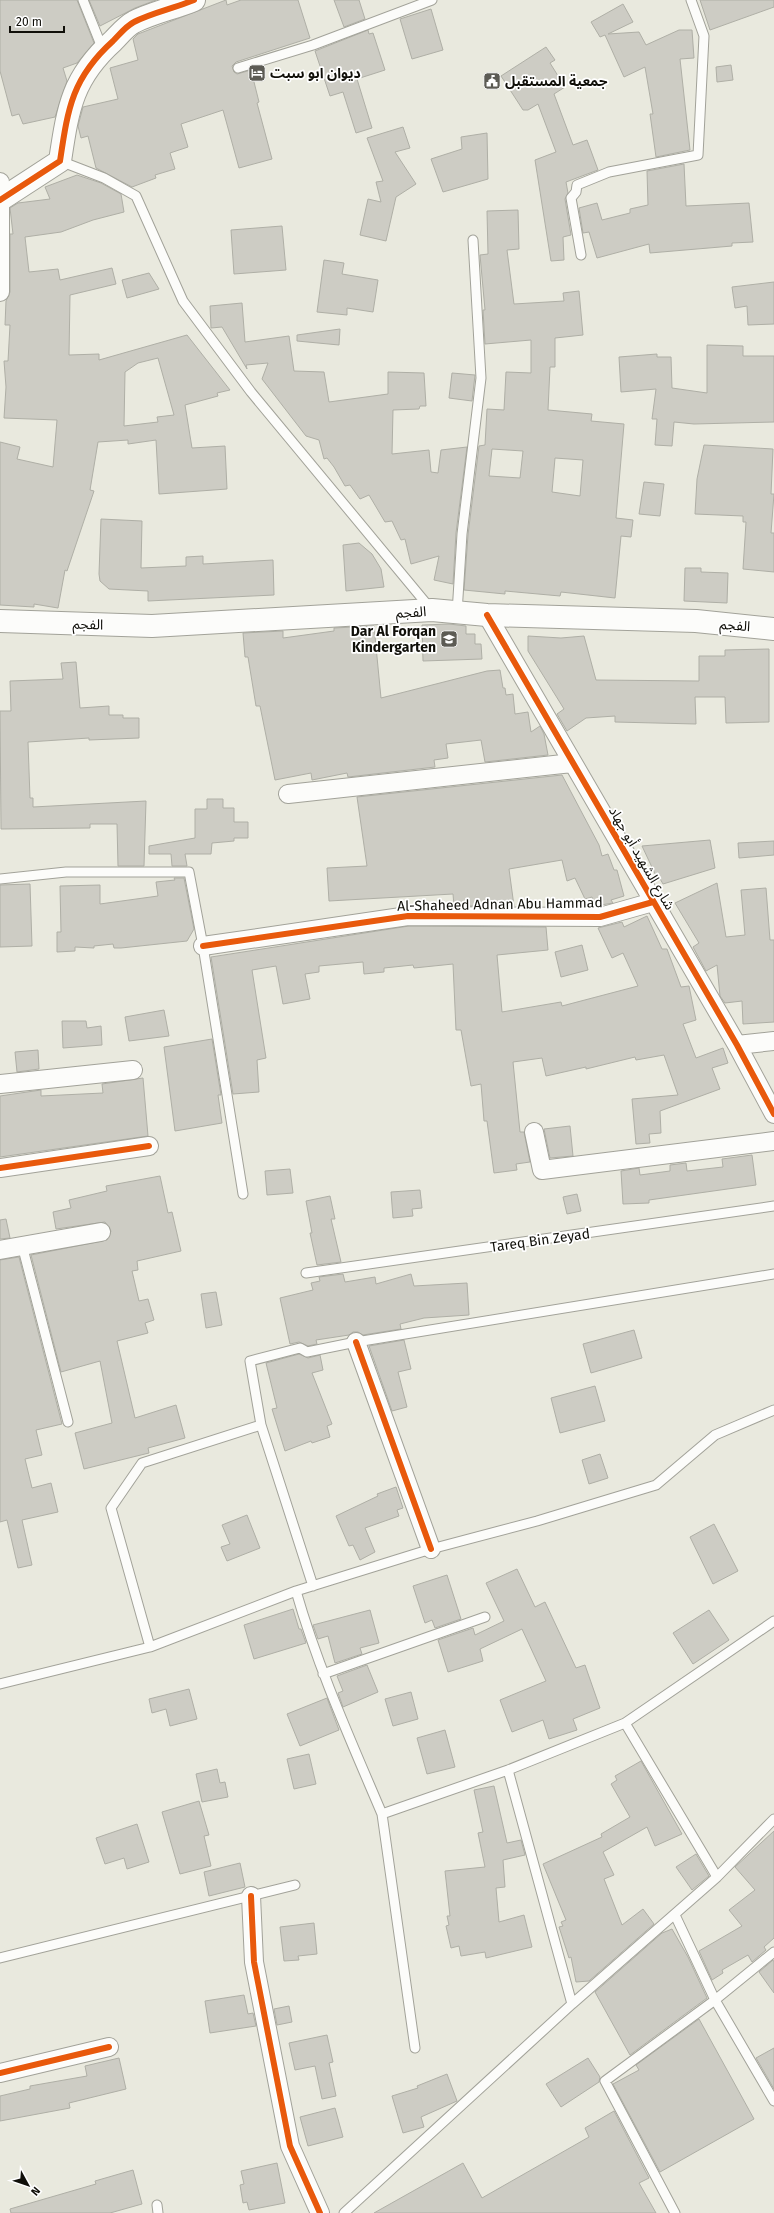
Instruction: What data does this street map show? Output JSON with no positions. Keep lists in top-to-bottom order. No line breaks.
{"streets":{"main road":["الفجم"],"street":["شارع الشهيد أبو جهاد","Al-Shaheed Adnan Abu Hammad"],"lane":["Tareq Bin Zeyad"]},"crossings":[["الفجم","شارع الشهيد أبو جهاد"],["شارع الشهيد أبو جهاد","Al-Shaheed Adnan Abu Hammad"]],"places":{"hotel":["ديوان ابو سبت"],"public building":["جمعية المستقبل"],"school or university":["Dar Al Forqan Kindergarten"]},"scale_bar":"20 m","north":"bottom right"}
